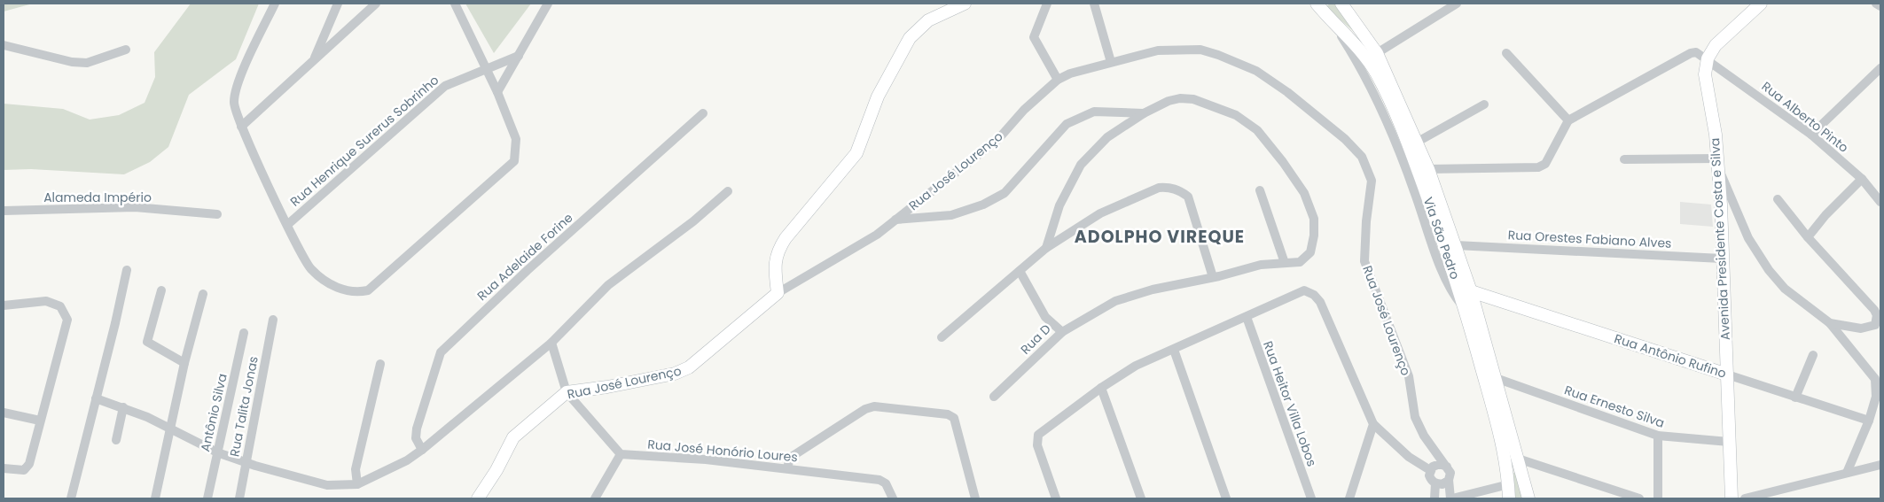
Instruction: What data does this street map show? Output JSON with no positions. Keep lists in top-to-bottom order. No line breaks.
{"streets":{"main road":["Rua José Lourenço","Via São Pedro","Avenida Presidente Costa e Silva","Rua Antônio Rufino"],"street":["Rua Alberto Pinto","Rua Henrique Surerus Sobrinho","Alameda Império","Rua Orestes Fabiano Alves","Rua Adelaide Forine","Rua D","Rua Heitor Villa Lobos","Rua Talita Jonas","Rua Ernesto Silva","Antônio Silva","Rua José Honório Loures"]},"crossings":[["Rua Alberto Pinto","Avenida Presidente Costa e Silva"],["Rua Orestes Fabiano Alves","Avenida Presidente Costa e Silva"],["Avenida Presidente Costa e Silva","Rua Antônio Rufino"],["Avenida Presidente Costa e Silva","Rua Ernesto Silva"]],"districts":["ADOLPHO VIREQUE"]}
